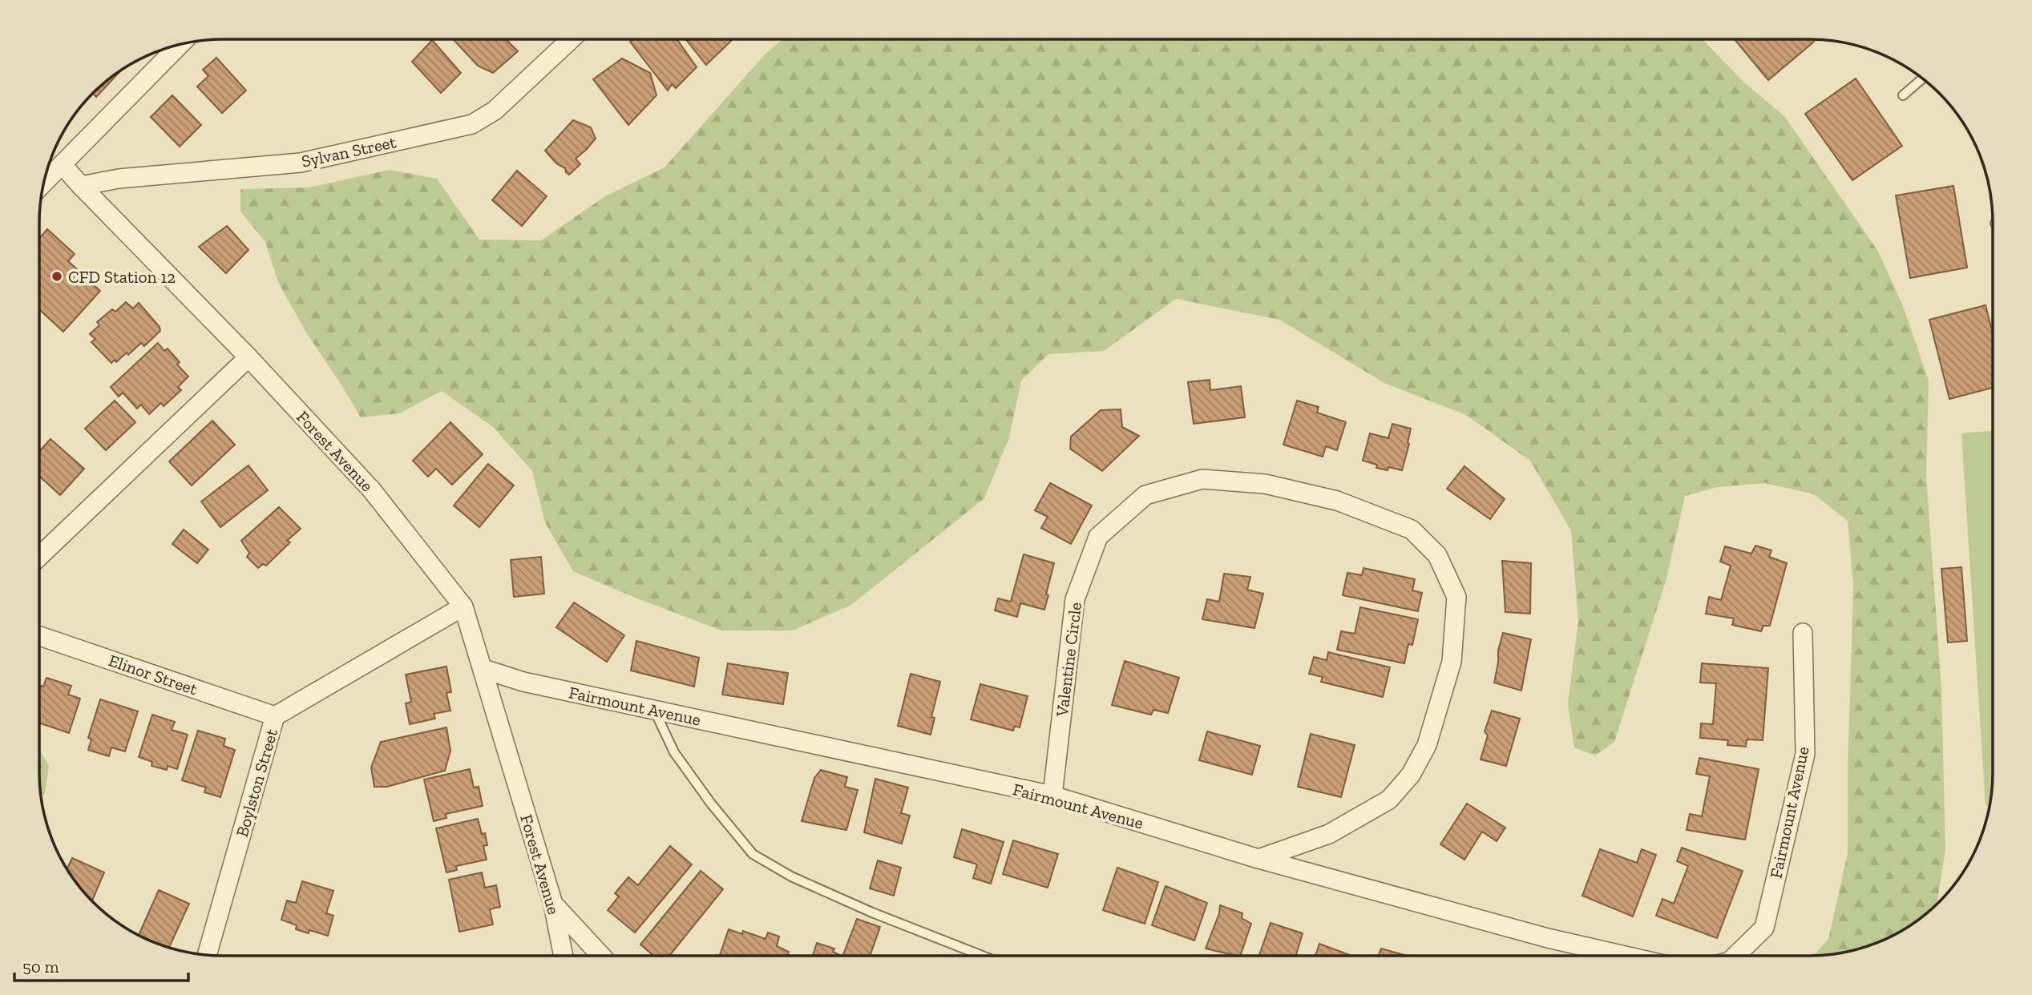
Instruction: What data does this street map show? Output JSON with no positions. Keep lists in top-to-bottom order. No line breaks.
{"streets":{"street":["Sylvan Street","Forest Avenue","Valentine Circle","Elinor Street","Fairmount Avenue","Boylston Street"]},"crossings":[["Sylvan Street","Forest Avenue"],["Forest Avenue","Fairmount Avenue"],["Forest Avenue","Boylston Street"],["Valentine Circle","Fairmount Avenue"],["Elinor Street","Boylston Street"]],"places":["CFD Station 12"],"scale_bar":"50 m"}
